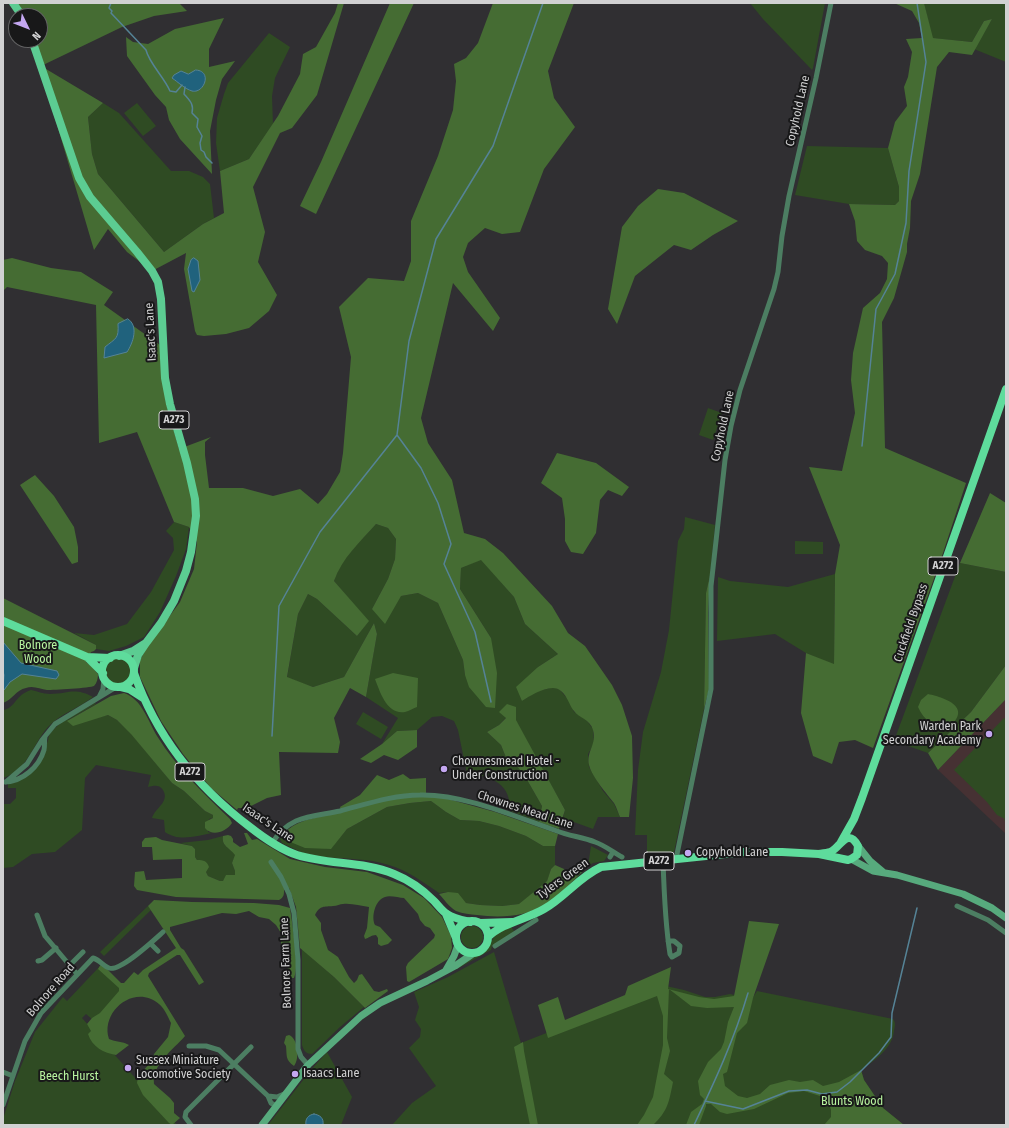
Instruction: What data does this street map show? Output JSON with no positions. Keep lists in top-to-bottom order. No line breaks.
{"streets":{"highway":["Isaac's Lane","A272","Cuckfield Bypass","Tylers Green"],"main road":["A273"],"street":["Copyhold Lane","Chownes Mead Lane","Bolnore Farm Lane","Bolnore Road"]},"crossings":[["Copyhold Lane","Tylers Green"],["Isaac's Lane","Chownes Mead Lane"],["Isaac's Lane","Tylers Green"],["Cuckfield Bypass","Tylers Green"]],"parks":["Bolnore Wood","Beech Hurst","Blunts Wood"],"places":["Warden Park Secondary Academy","Chownesmead Hotel - Under Construction","Copyhold Lane","Sussex Miniature Locomotive Society","Isaacs Lane"],"north":"bottom right"}
